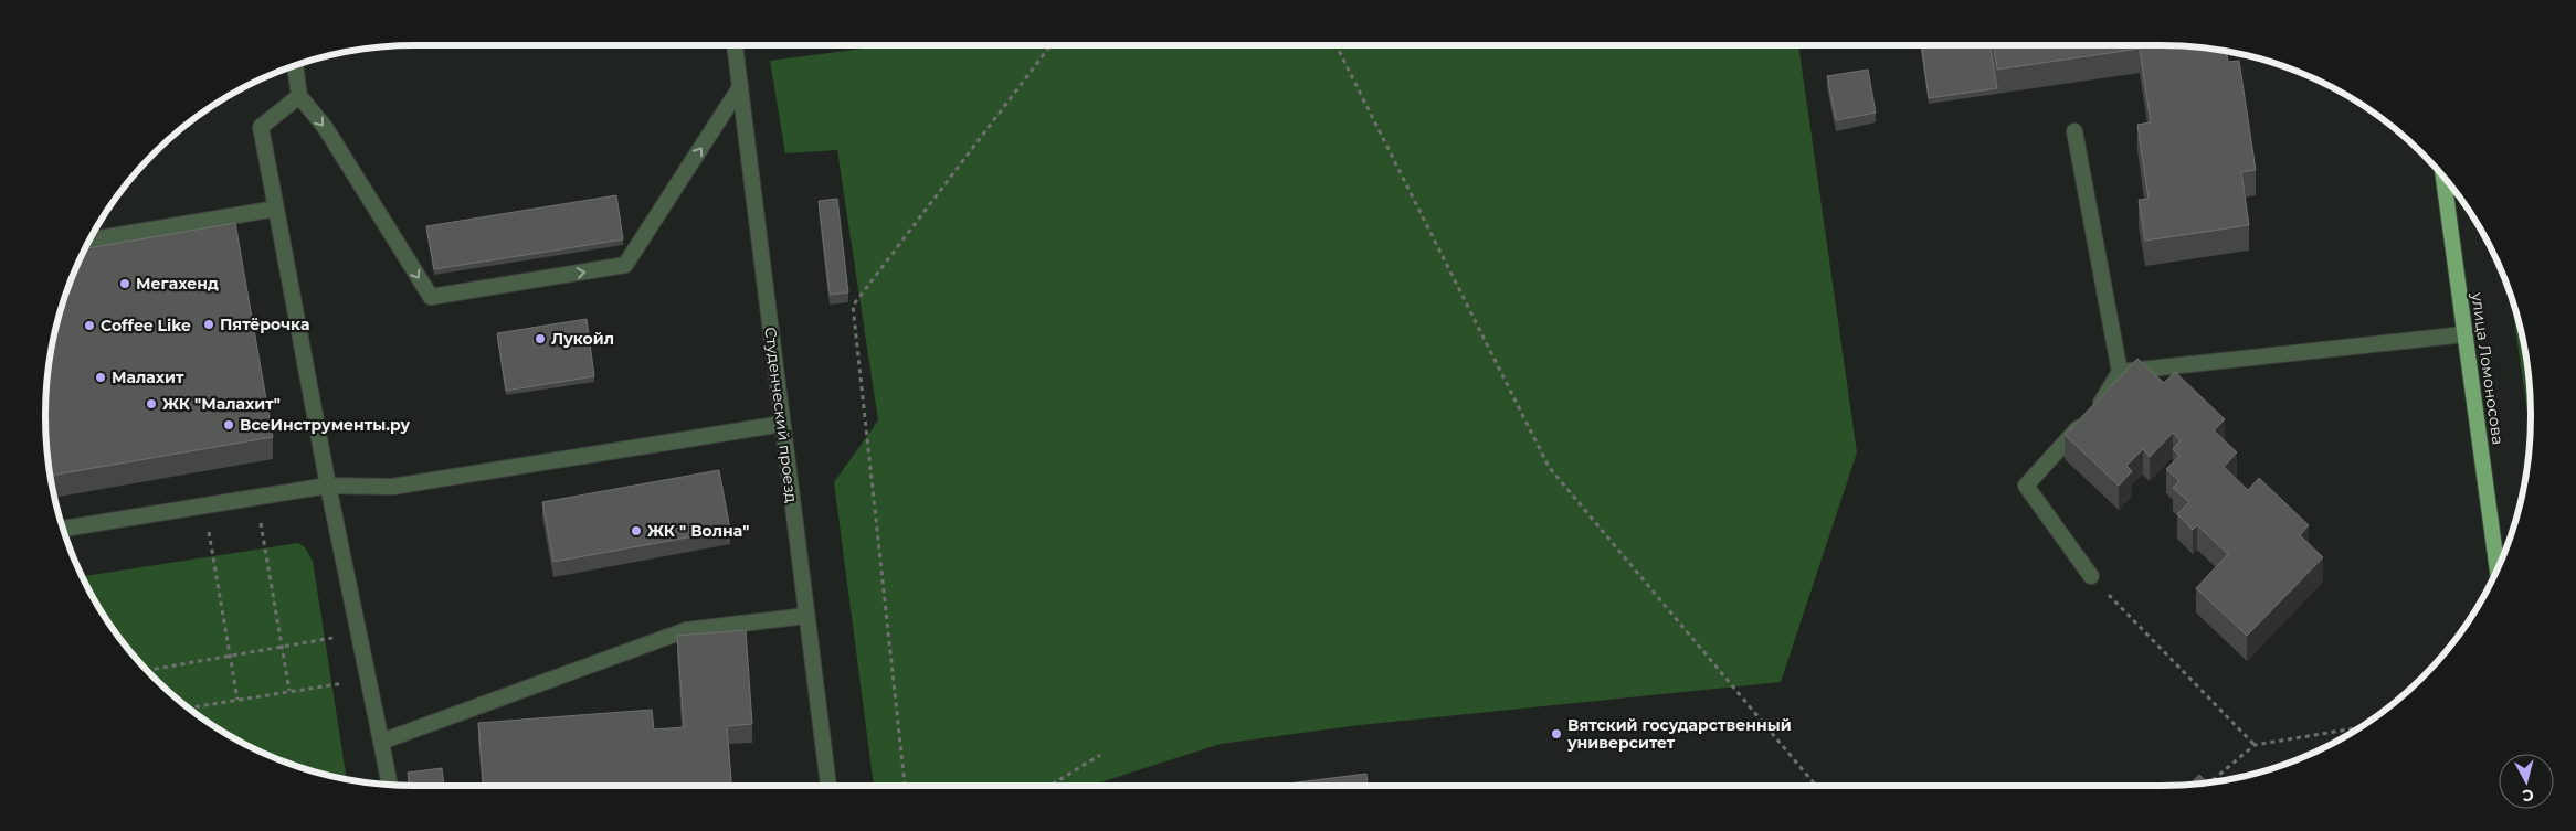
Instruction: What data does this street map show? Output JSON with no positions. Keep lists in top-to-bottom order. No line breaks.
{"streets":{"highway":["улица Ломоносова"],"street":["Студенческий проезд"]},"places":["Мегахенд","Пятёрочка","Coffee Like","Лукойл","Малахит","ЖК \"Малахит\"","ВсеИнструменты.ру","ЖК \" Волна\"","Вятский государственный университет"],"north":"bottom"}
